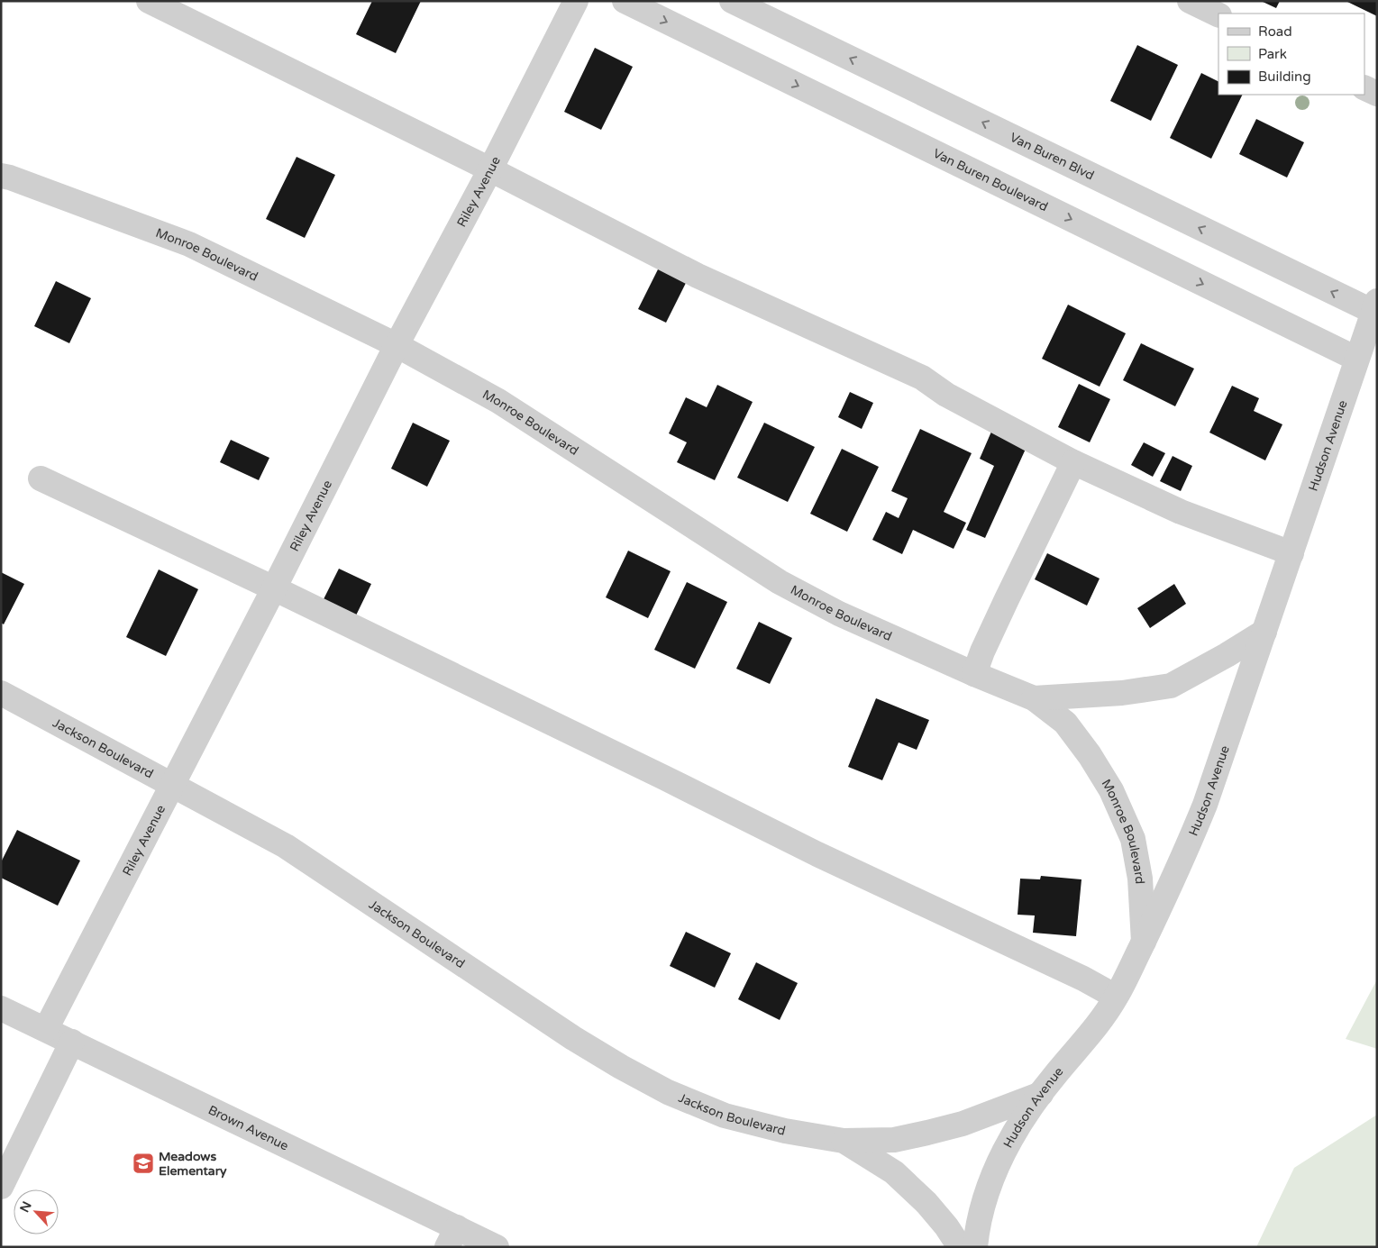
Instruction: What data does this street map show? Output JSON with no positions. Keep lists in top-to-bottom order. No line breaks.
{"streets":{"street":["Van Buren Blvd","Van Buren Boulevard","Riley Avenue","Monroe Boulevard","Hudson Avenue","Jackson Boulevard","Brown Avenue"]},"crossings":[["Van Buren Blvd","Hudson Avenue"],["Van Buren Boulevard","Hudson Avenue"],["Riley Avenue","Monroe Boulevard"],["Riley Avenue","Jackson Boulevard"],["Riley Avenue","Brown Avenue"],["Monroe Boulevard","Hudson Avenue"],["Hudson Avenue","Jackson Boulevard"]],"one_way":["Van Buren Blvd"],"places":{"school or university":["Meadows Elementary"]},"legend":["Road","Park","Building"],"north":"top left"}
